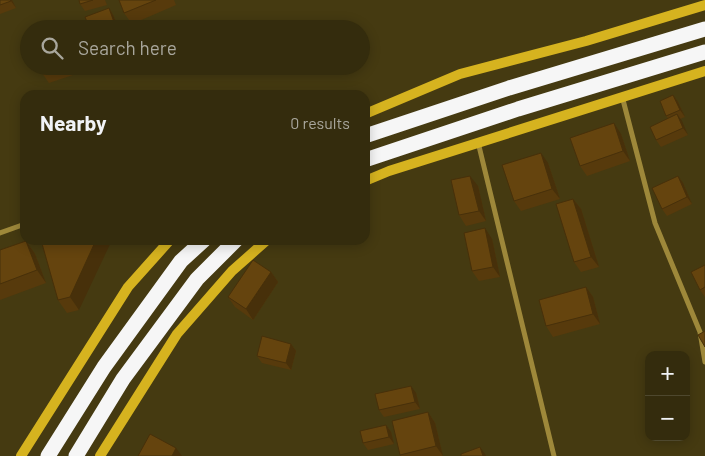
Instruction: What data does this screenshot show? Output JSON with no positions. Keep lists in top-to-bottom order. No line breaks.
{"page":{"search":"Search here","heading":["Nearby","0 results"],"map_buttons":["+","−"]}}
